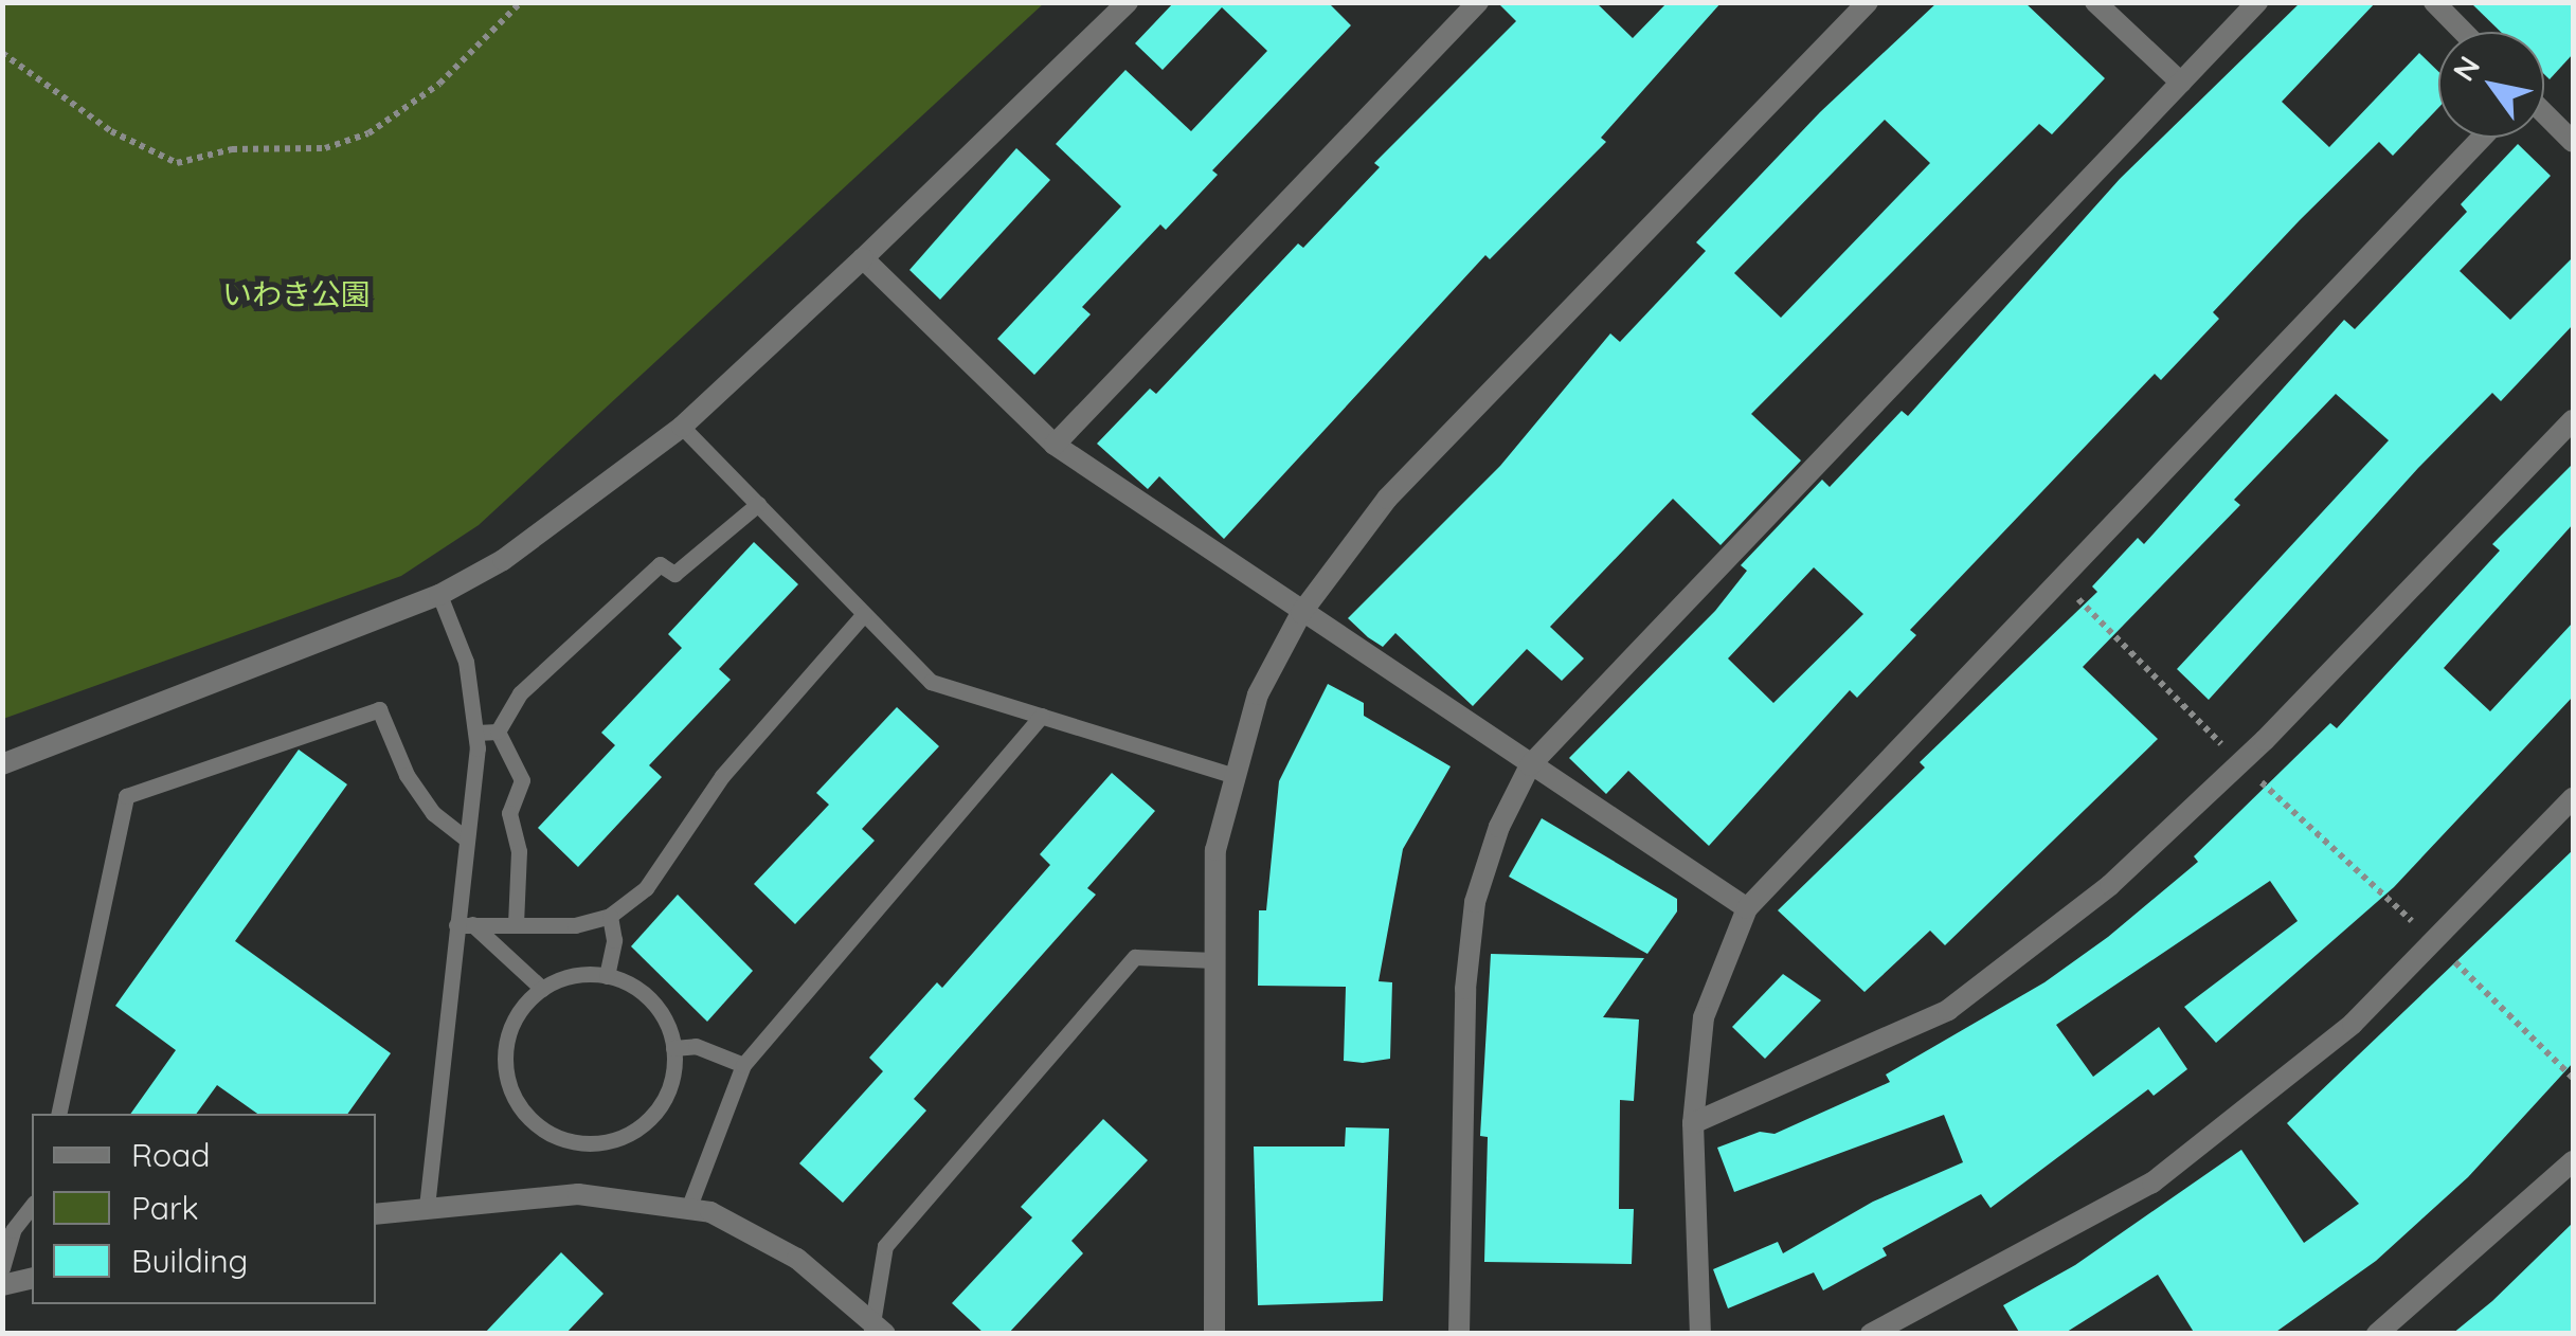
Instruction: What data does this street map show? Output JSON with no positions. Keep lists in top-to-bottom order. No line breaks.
{"parks":["いわき公園"],"legend":["Road","Park","Building"],"north":"top left"}
